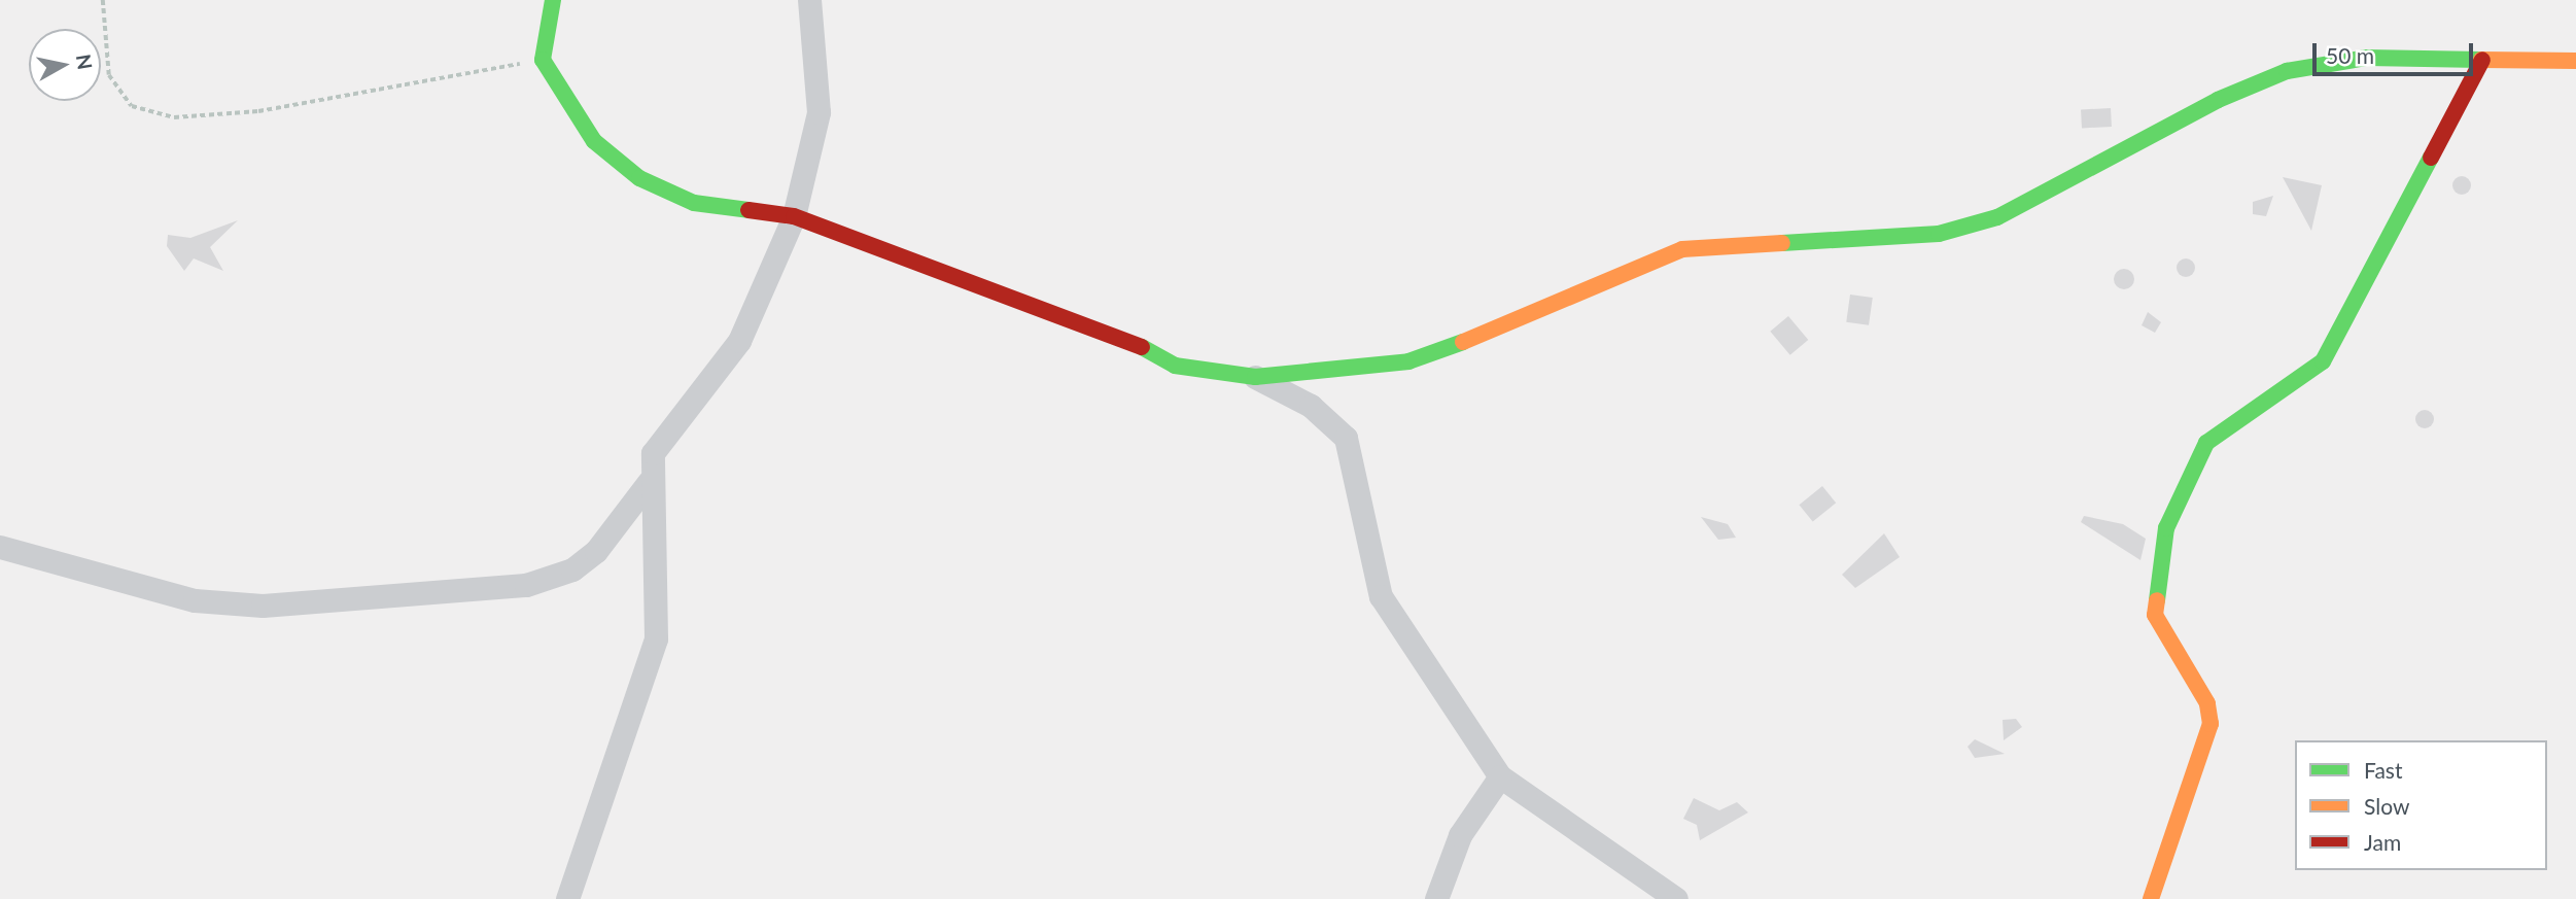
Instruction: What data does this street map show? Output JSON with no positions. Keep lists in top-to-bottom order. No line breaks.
{"legend":["Fast","Slow","Jam"],"scale_bar":"50 m","north":"right"}
